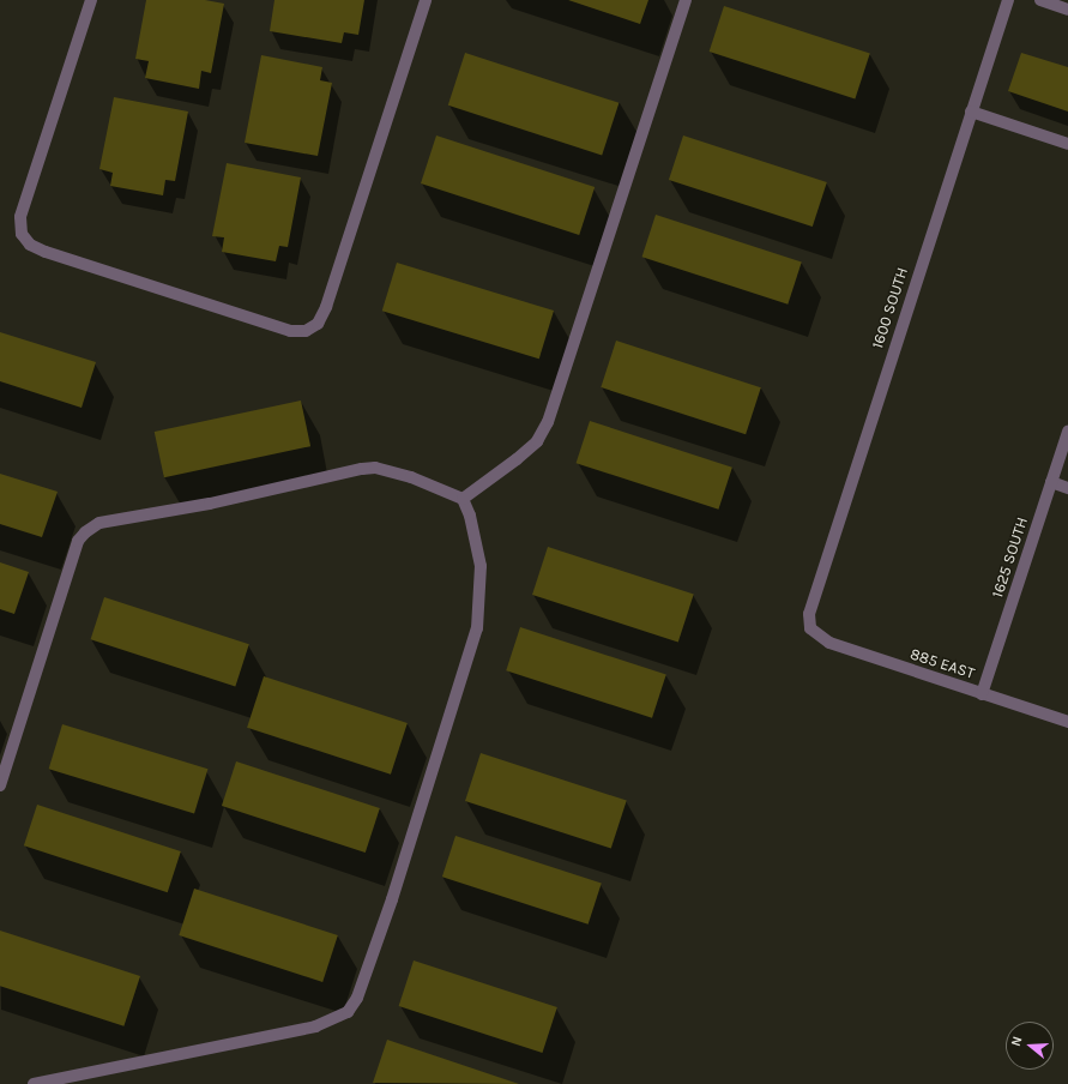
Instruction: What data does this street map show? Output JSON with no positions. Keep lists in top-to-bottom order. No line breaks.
{"streets":{"street":["1600 SOUTH","1625 SOUTH","885 EAST"]},"crossings":[["1600 SOUTH","885 EAST"],["1625 SOUTH","885 EAST"]],"north":"left"}
